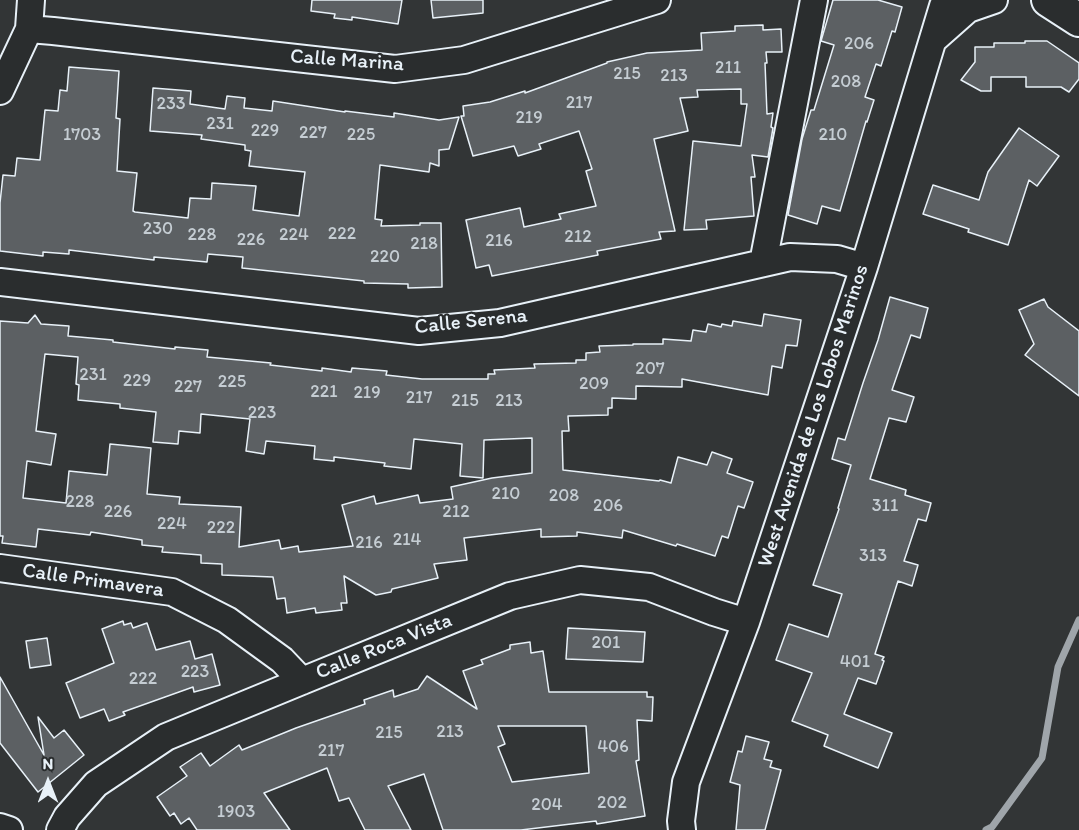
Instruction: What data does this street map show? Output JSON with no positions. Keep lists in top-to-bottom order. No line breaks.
{"streets":{"street":["Calle Marina","Calle Serena","West Avenida de Los Lobos Marinos","Calle Primavera","Calle Roca Vista"]},"crossings":[["Calle Serena","West Avenida de Los Lobos Marinos"],["West Avenida de Los Lobos Marinos","Calle Roca Vista"],["Calle Primavera","Calle Roca Vista"]],"house_numbers":["206","211","215","213","208","217","233","219","231","229","227","1703","225","210","230","222","228","224","212","226","216","218","220","207","231","229","225","209","227","221","219","217","215","213","223","210","208","228","206","311","226","212","224","222","214","216","313","201","401","223","222","213","215","406","217","202","204","1903"],"north":"top"}
